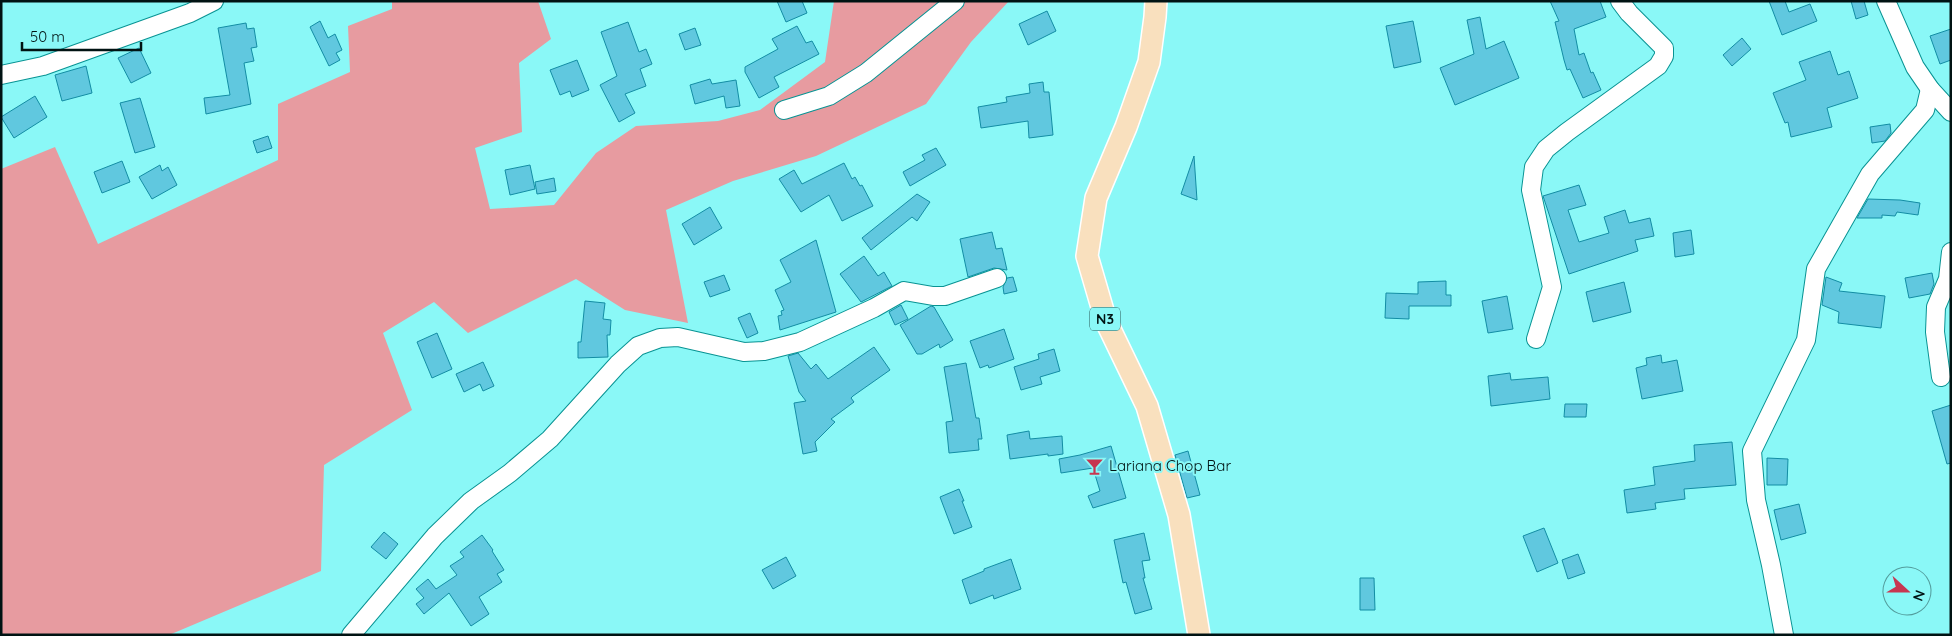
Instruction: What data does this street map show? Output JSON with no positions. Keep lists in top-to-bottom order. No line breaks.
{"streets":{"main road":["N3"]},"places":{"bar":["Lariana Chop Bar"]},"scale_bar":"50 m","north":"right"}
